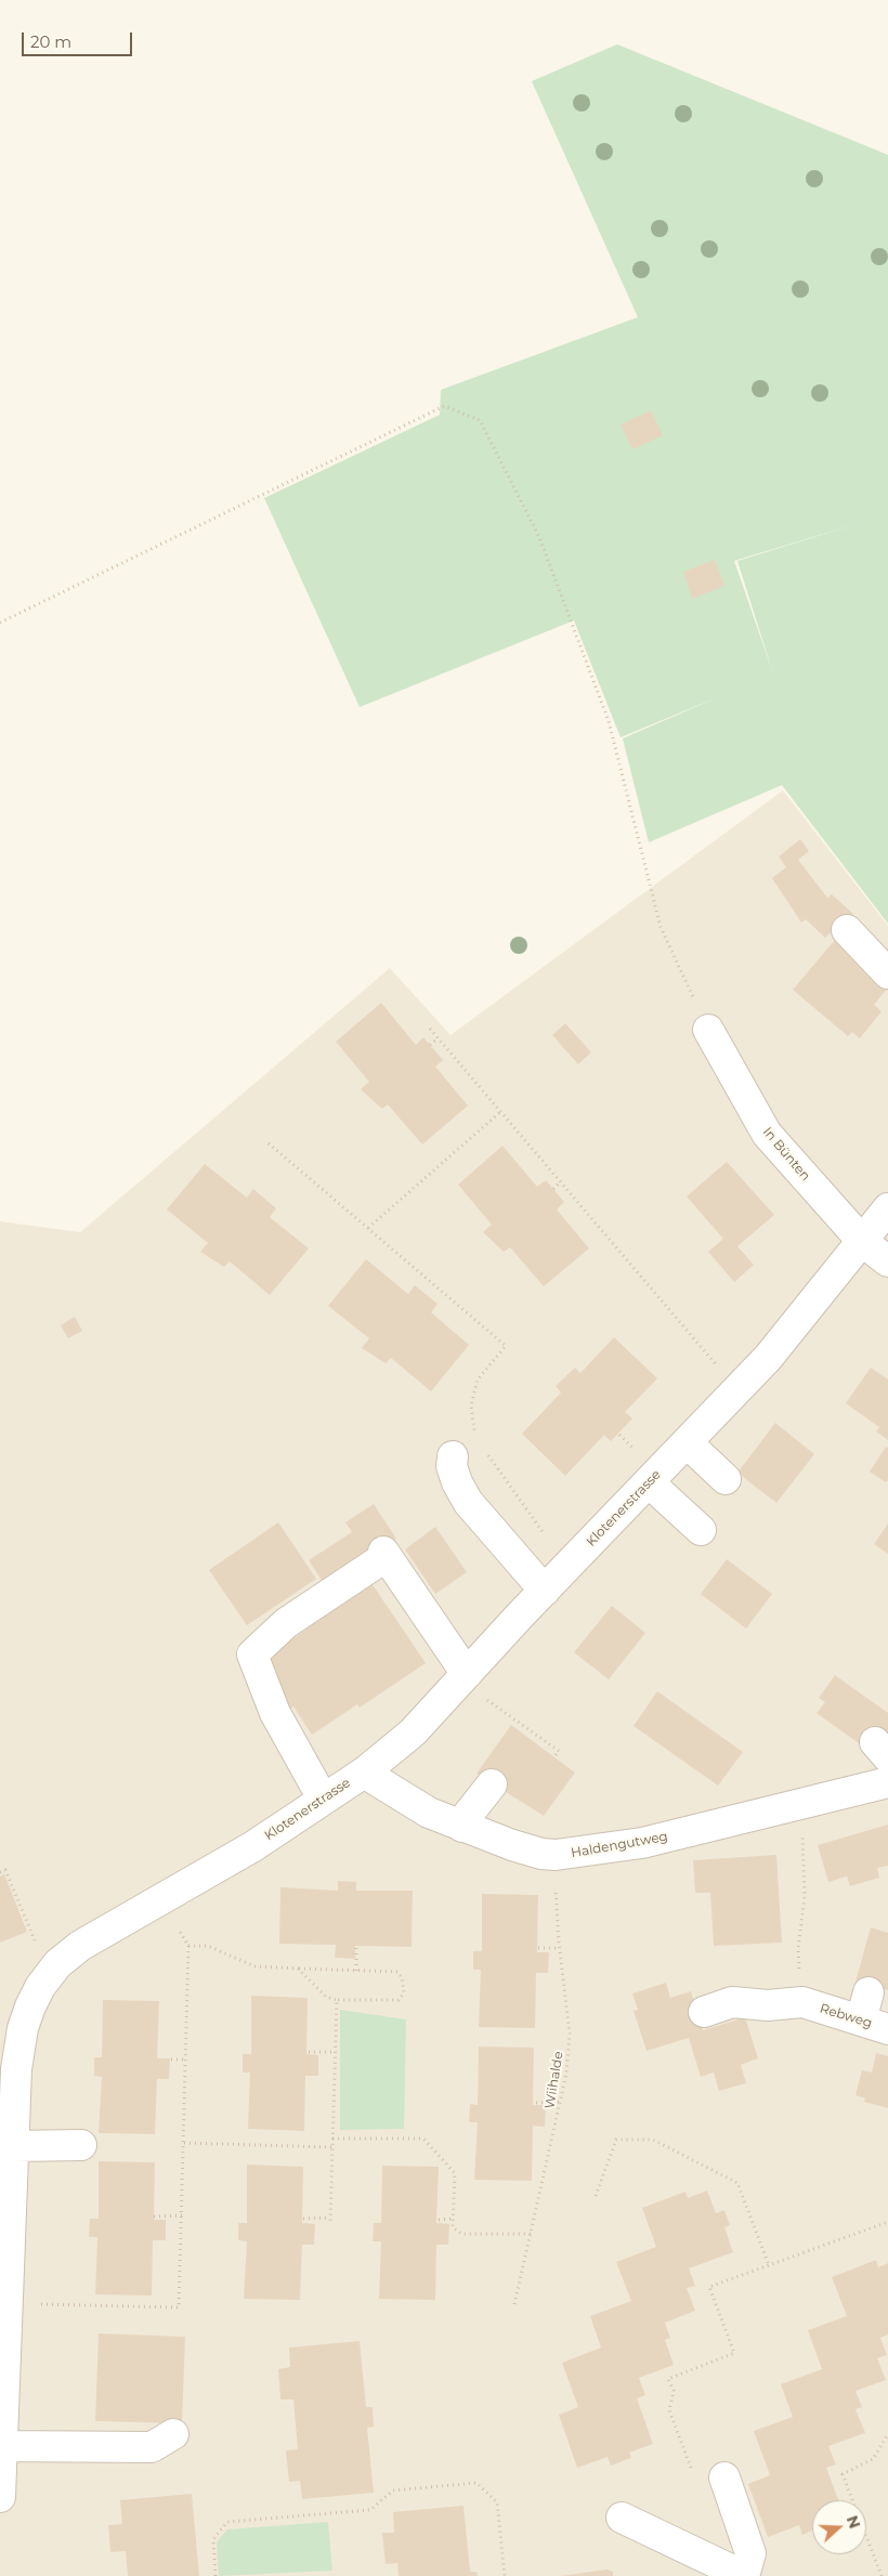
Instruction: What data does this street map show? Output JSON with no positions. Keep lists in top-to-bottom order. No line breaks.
{"streets":{"street":["In Bünten","Klotenerstrasse","Haldengutweg","Rebweg"],"path":["Wiihalde"]},"crossings":[["In Bünten","Klotenerstrasse"],["Klotenerstrasse","Haldengutweg"],["Haldengutweg","Wiihalde"]],"scale_bar":"20 m","north":"right"}
